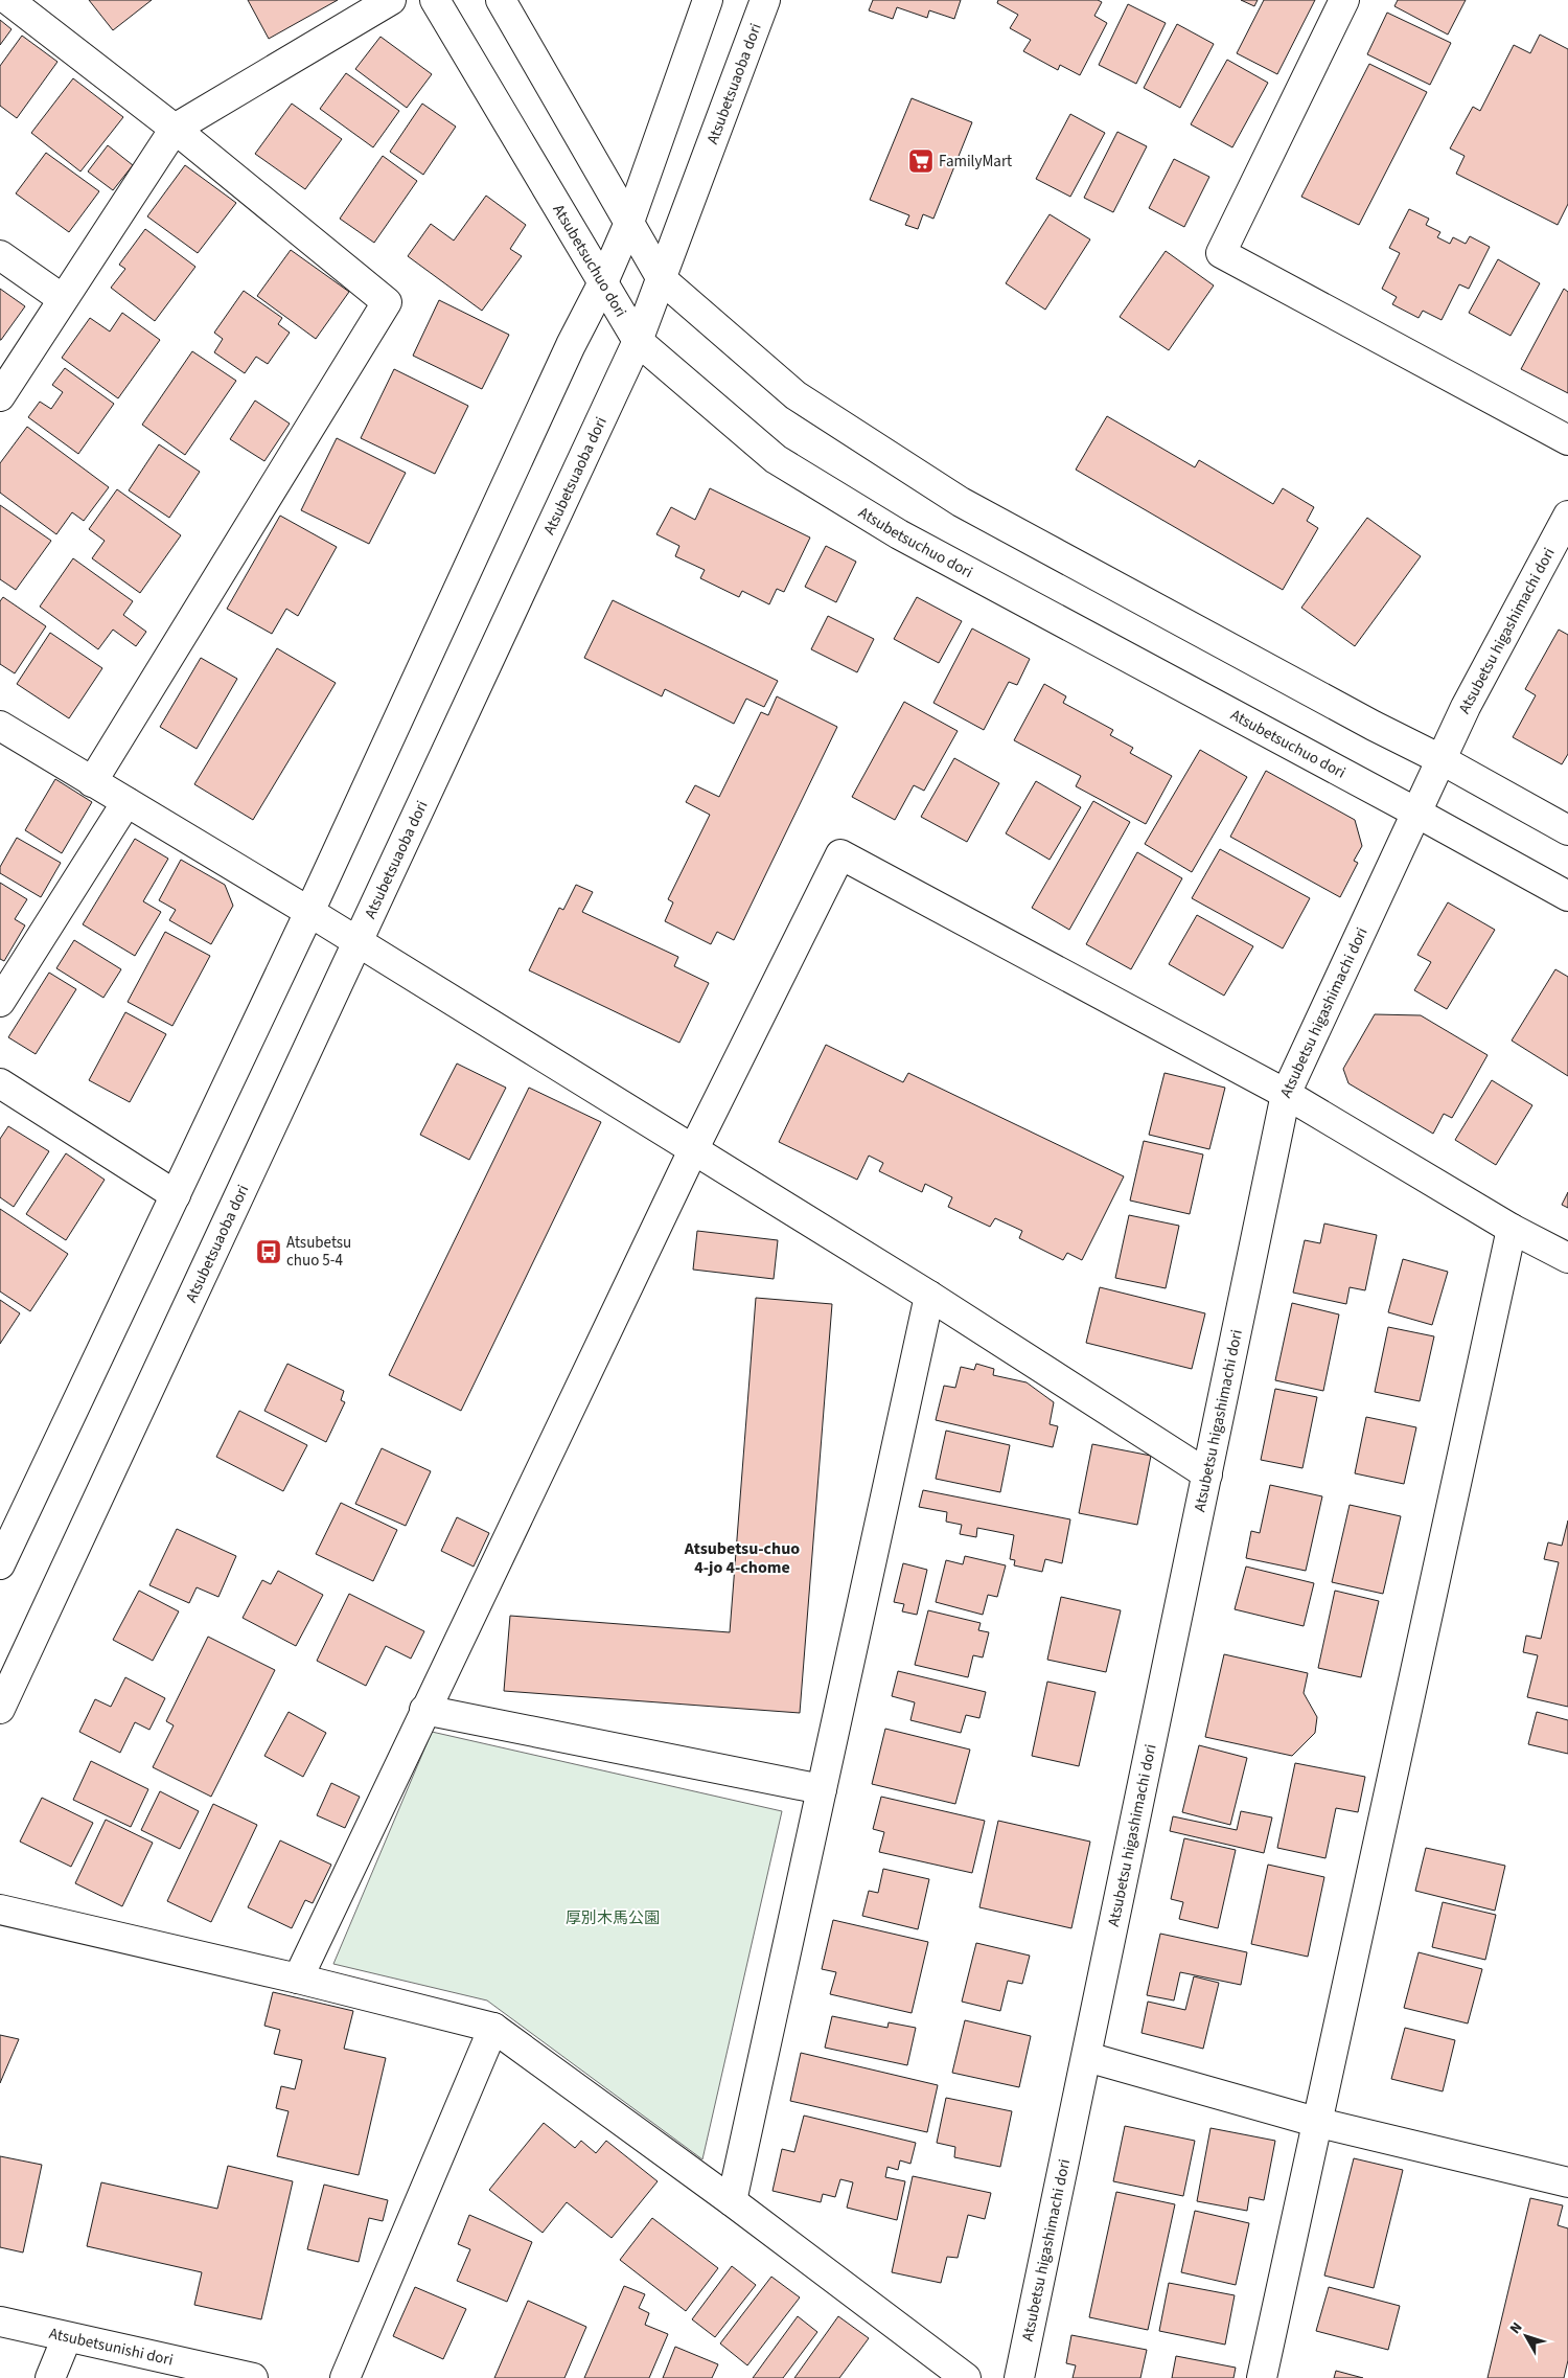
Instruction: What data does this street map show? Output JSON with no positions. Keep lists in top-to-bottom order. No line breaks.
{"streets":{"street":["Atsubetsuaoba dori","Atsubetsuchuo dori","Atsubetsu higashimachi dori","Atsubetsunishi dori"]},"crossings":[["Atsubetsuaoba dori","Atsubetsuchuo dori"],["Atsubetsuchuo dori","Atsubetsu higashimachi dori"]],"districts":["Atsubetsu-chuo 4-jo 4-chome"],"parks":["厚別木馬公園"],"places":{"supermarket":["FamilyMart"],"bus stop":["Atsubetsu chuo 5-4"]},"north":"top left"}
